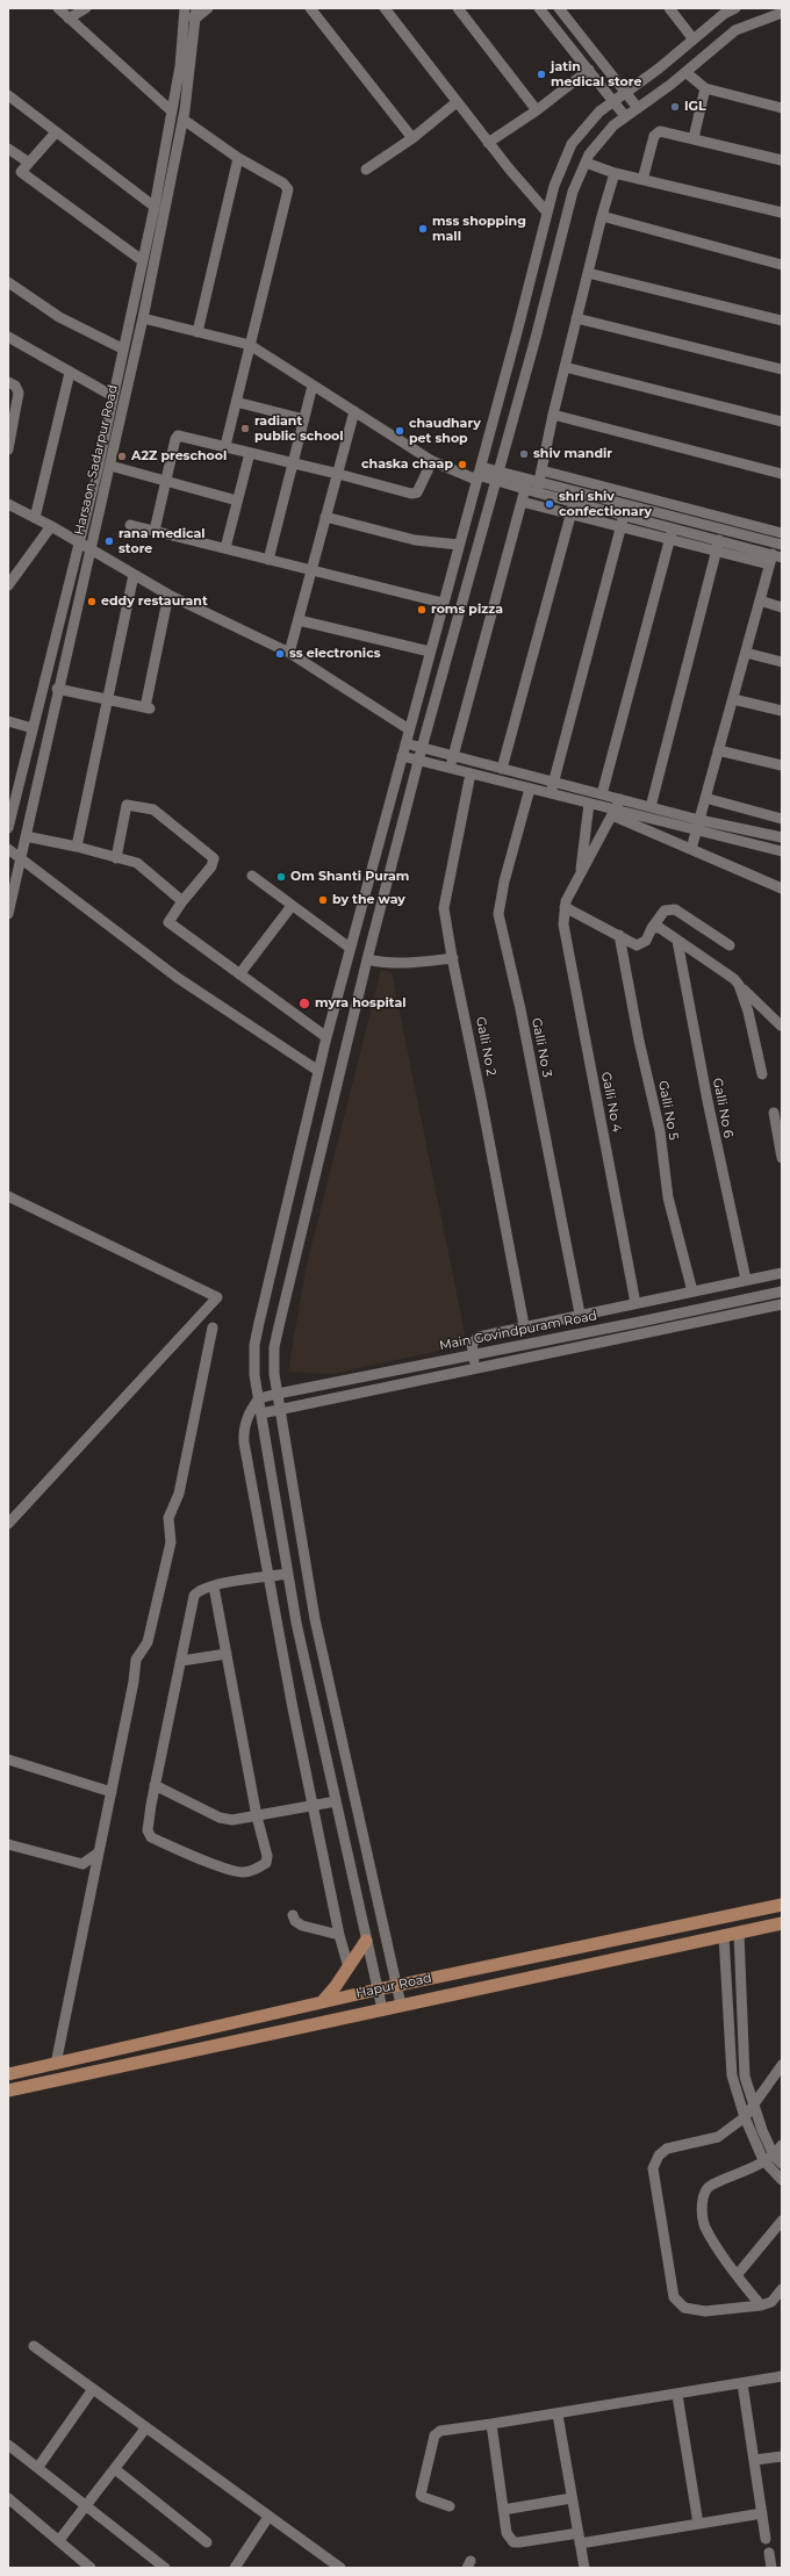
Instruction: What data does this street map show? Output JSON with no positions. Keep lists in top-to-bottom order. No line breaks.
{"streets":{"main road":["Hapur Road"],"street":["Harsaon-Sadarpur Road","Galli No 2","Galli No 3","Galli No 4","Galli No 6","Galli No 5","Main Govindpuram Road"]},"places":["jatin medical store","IGL","mss shopping mall","radiant public school","chaudhary pet shop","shiv mandir","A2Z preschool","chaska chaap","shri shiv confectionary","rana medical store","eddy restaurant","roms pizza","ss electronics","Om Shanti Puram","by the way","myra hospital"]}
